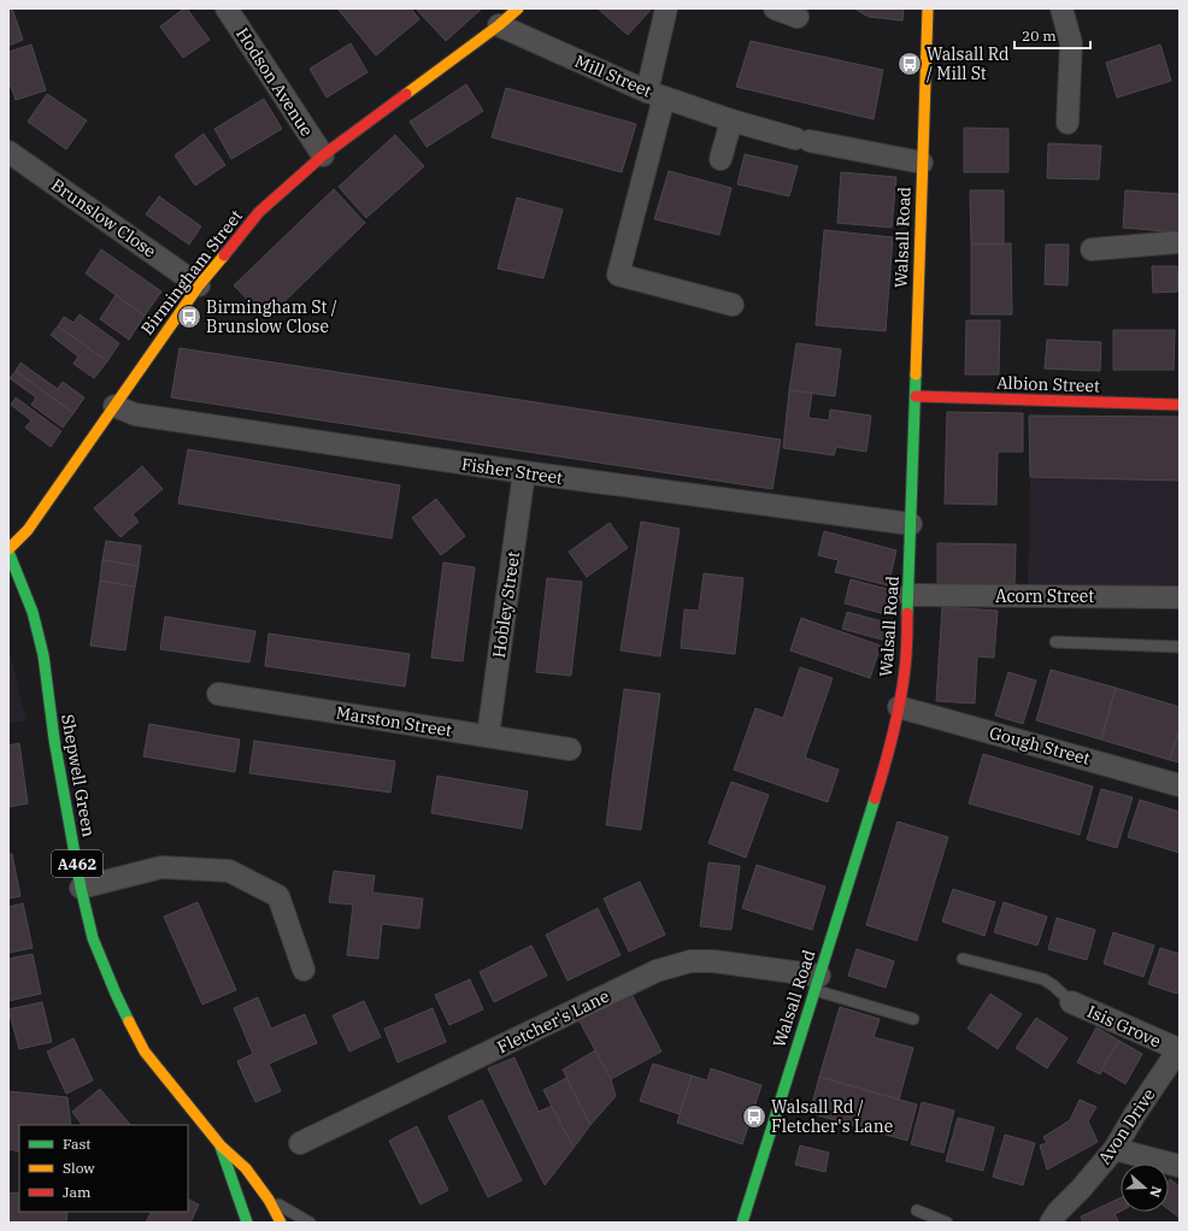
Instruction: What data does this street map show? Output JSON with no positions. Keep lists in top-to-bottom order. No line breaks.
{"streets":{"main road":["Walsall Road","Birmingham Street","Albion Street","Shepwell Green","A462"],"street":["Mill Street","Hodson Avenue","Brunslow Close","Fisher Street","Acorn Street","Hobley Street","Marston Street","Gough Street","Fletcher's Lane","Isis Grove","Avon Drive"]},"crossings":[["Mill Street","Walsall Road"],["Mill Street","Birmingham Street"],["Hodson Avenue","Birmingham Street"],["Brunslow Close","Birmingham Street"],["Walsall Road","Albion Street"],["Walsall Road","Fisher Street"],["Walsall Road","Acorn Street"],["Walsall Road","Gough Street"],["Walsall Road","Fletcher's Lane"],["Birmingham Street","Fisher Street"],["Birmingham Street","Shepwell Green"],["Fisher Street","Hobley Street"],["Hobley Street","Marston Street"],["Isis Grove","Avon Drive"]],"places":{"bus stop":["Walsall Rd / Mill St","Birmingham St / Brunslow Close","Walsall Rd / Fletcher's Lane"]},"legend":["Fast","Slow","Jam"],"scale_bar":"20 m","north":"right"}
